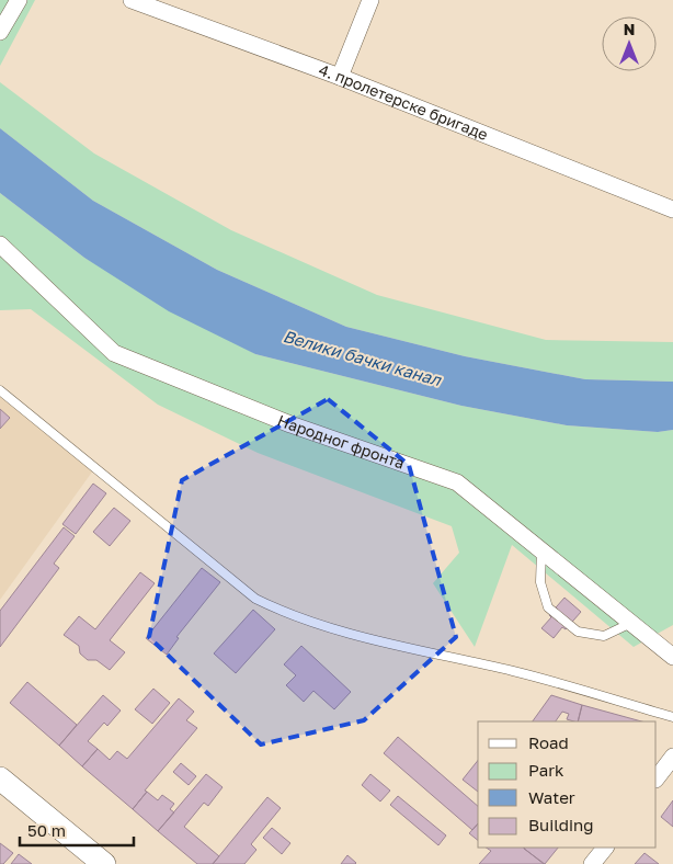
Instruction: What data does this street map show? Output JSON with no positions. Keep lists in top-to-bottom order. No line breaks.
{"streets":{"street":["4. пролетерске бригаде","Народног фронта"]},"water":["Велики бачки канал"],"legend":["Road","Park","Water","Building"],"scale_bar":"50 m","north":"top"}
